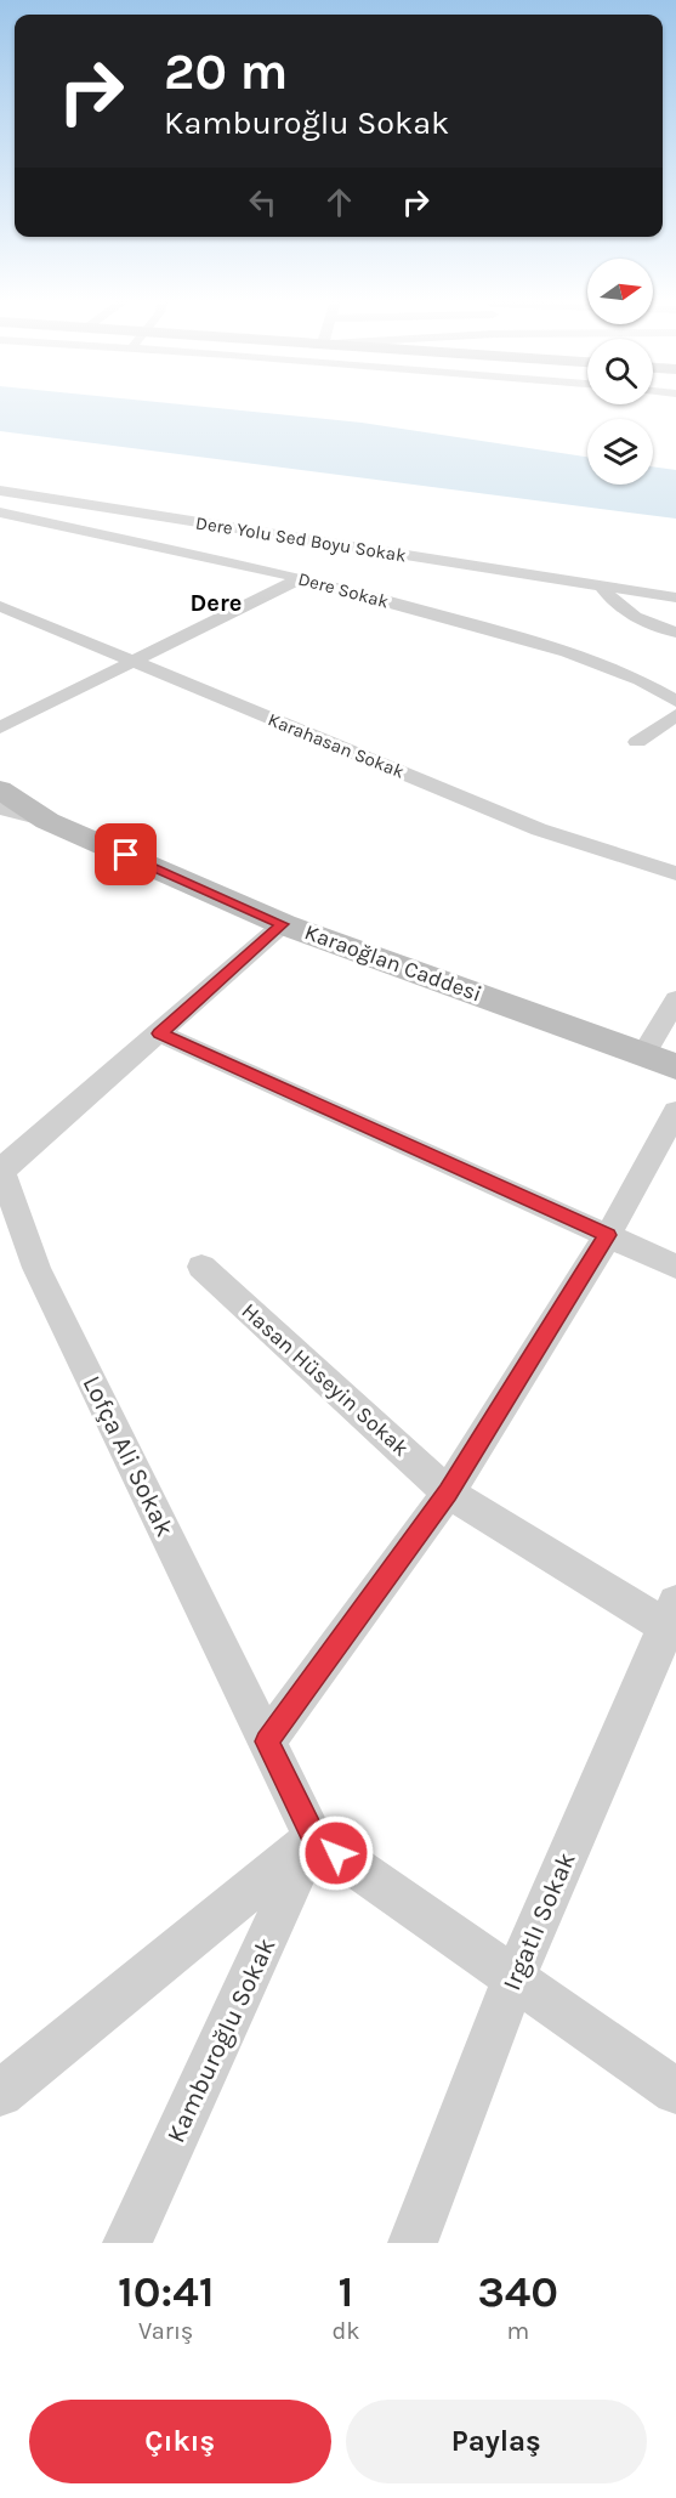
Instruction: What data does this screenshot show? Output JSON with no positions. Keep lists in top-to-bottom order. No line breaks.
{"streets":{"street":["Dere Yolu Sed Boyu Sokak","Dere Sokak","Karahasan Sokak","Karaoğlan Caddesi","Hasan Hüseyin Sokak","Lofça Ali Sokak","Irgatlı Sokak","Kamburoğlu Sokak"]},"crossings":[["Hasan Hüseyin Sokak","Irgatlı Sokak"]],"districts":["Dere"],"north":"right","page":{"turn":["20 m","Kamburoğlu Sokak"],"eta":["10:41","Varış","1","dk","340","m"],"buttons":["Çıkış","Paylaş"]}}
